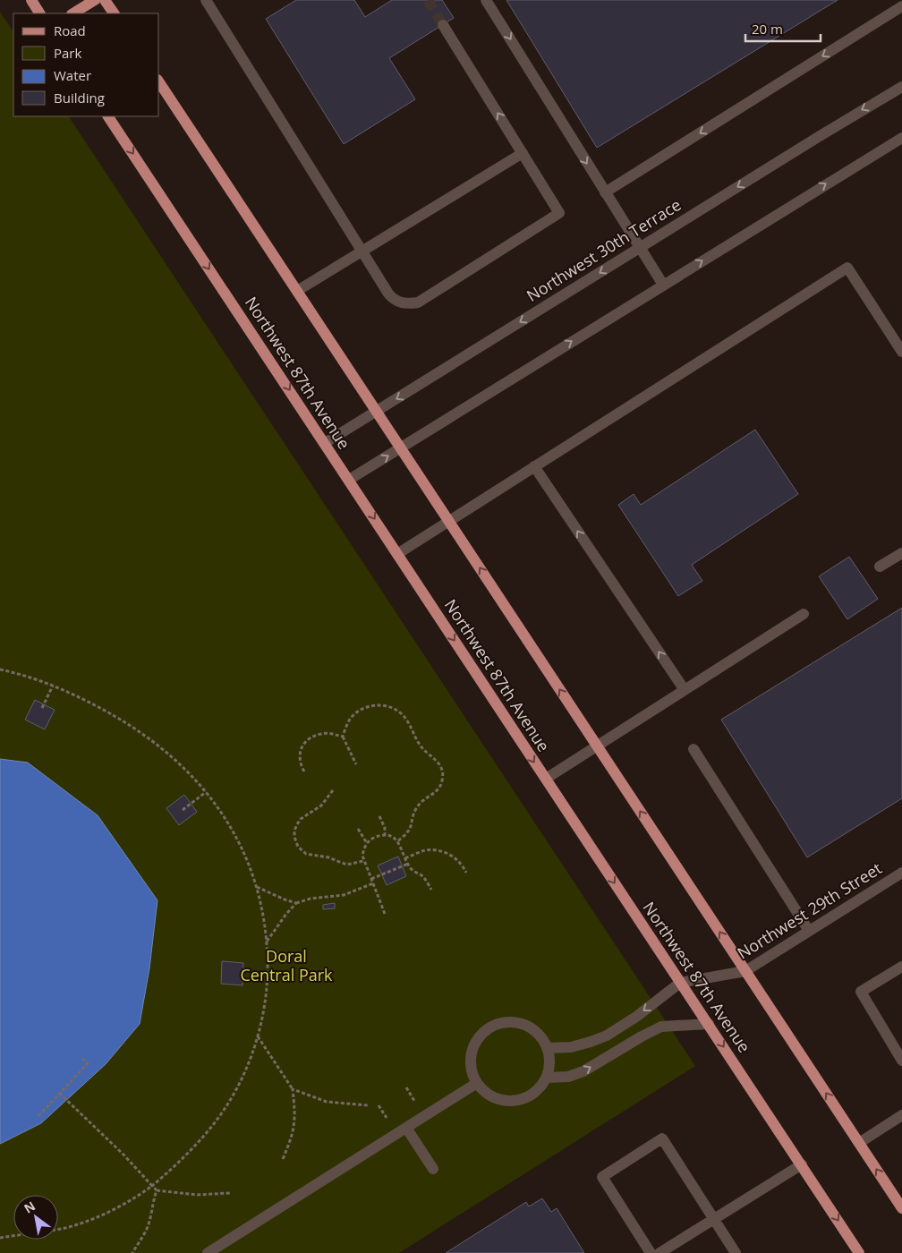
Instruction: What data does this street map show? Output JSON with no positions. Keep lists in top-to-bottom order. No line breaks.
{"streets":{"main road":["Northwest 87th Avenue"],"street":["Northwest 30th Terrace","Northwest 29th Street"]},"crossings":[["Northwest 30th Terrace","Northwest 87th Avenue"],["Northwest 87th Avenue","Northwest 29th Street"]],"parks":["Doral Central Park"],"legend":["Road","Park","Water","Building"],"scale_bar":"20 m","north":"top left"}
